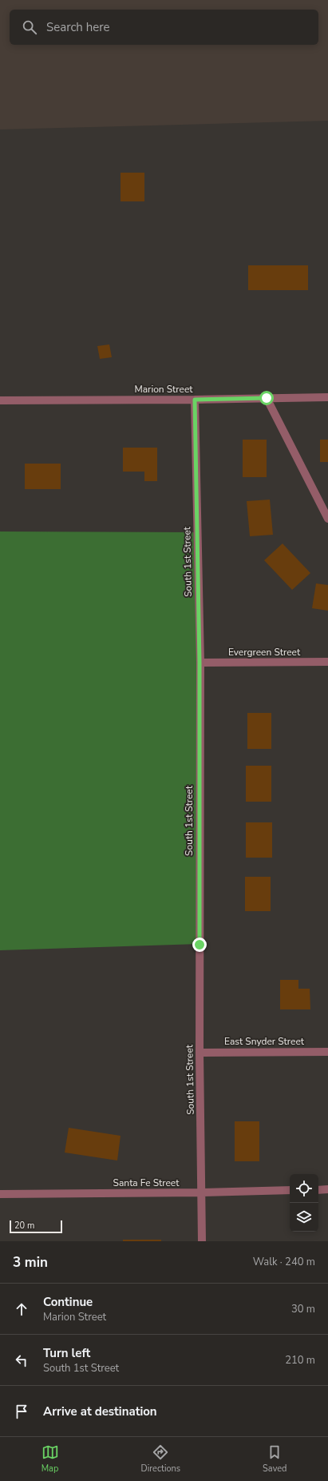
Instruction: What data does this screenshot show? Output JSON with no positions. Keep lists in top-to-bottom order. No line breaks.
{"streets":{"street":["Marion Street","South 1st Street","Evergreen Street","East Snyder Street","Santa Fe Street"]},"crossings":[["Marion Street","South 1st Street"],["South 1st Street","Evergreen Street"],["South 1st Street","East Snyder Street"],["South 1st Street","Santa Fe Street"]],"scale_bar":"20 m","page":{"search":"Search here","scale":"20 m","heading":["3 min","Walk · 240 m"],"list":[["Continue","Marion Street","30 m"],["Turn left","South 1st Street","210 m"],"Arrive at destination"],"nav":["Map","Directions","Saved"]}}
